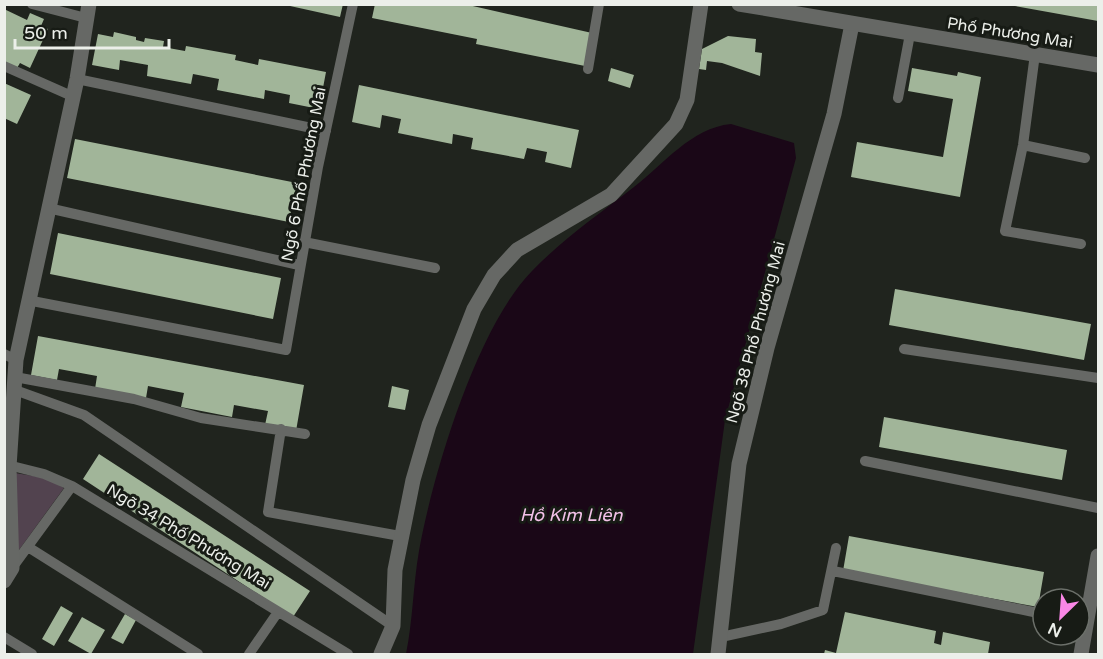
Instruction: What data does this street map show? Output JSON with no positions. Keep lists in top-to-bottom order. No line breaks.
{"streets":{"street":["Phố Phương Mai","Ngõ 38 Phố Phương Mai"],"lane":["Ngõ 6 Phố Phương Mai","Ngõ 34 Phố Phương Mai"]},"crossings":[["Phố Phương Mai","Ngõ 38 Phố Phương Mai"]],"water":["Hồ Kim Liên"],"scale_bar":"50 m","north":"bottom left"}
